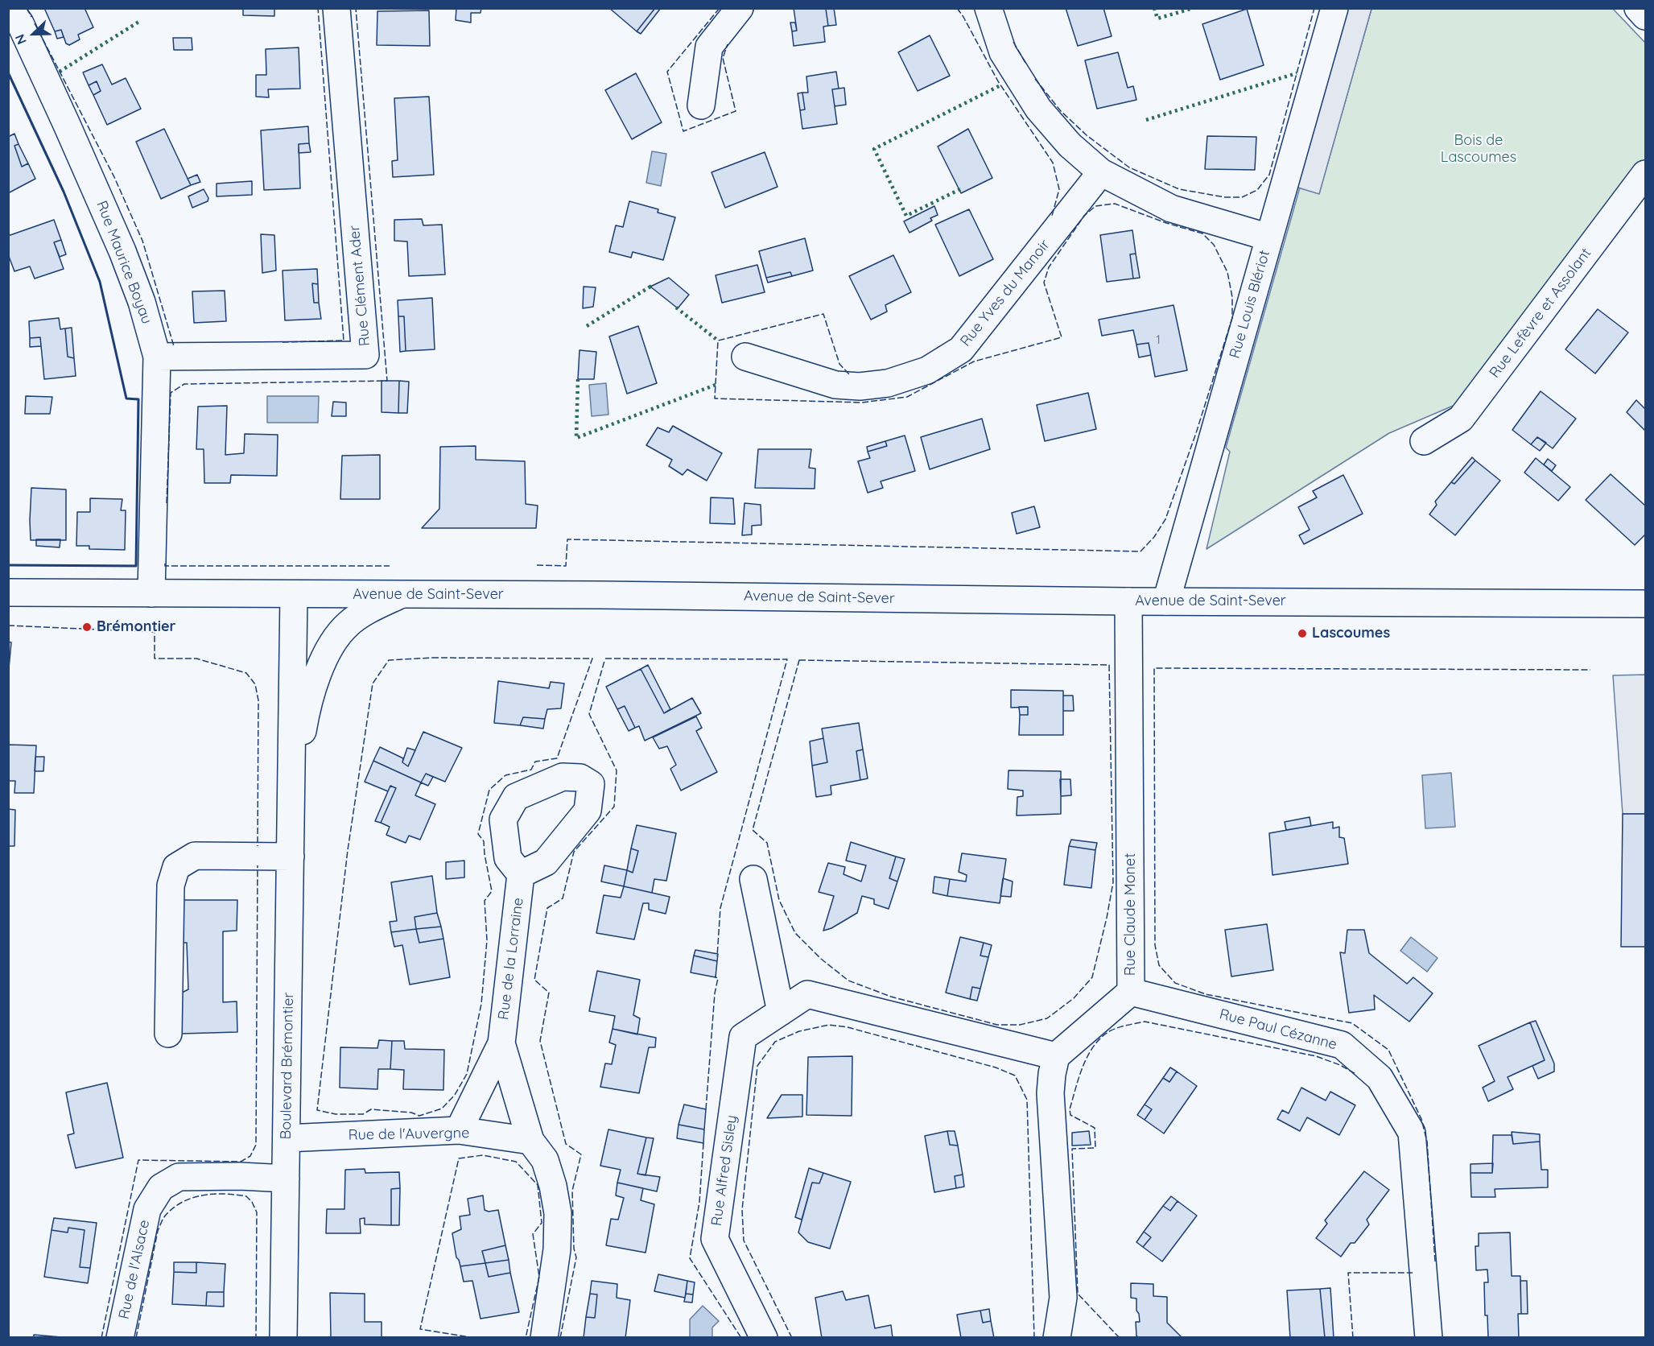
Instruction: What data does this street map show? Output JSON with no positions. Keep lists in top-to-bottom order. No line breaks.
{"streets":{"street":["Rue Maurice Boyau","Rue Clément Ader","Rue Yves du Manoir","Rue Louis Blériot","Rue Lefèvre et Assolant","Avenue de Saint-Sever","Rue Claude Monet","Rue de la Lorraine","Rue Paul Cézanne","Boulevard Brémontier","Rue de l'Auvergne","Rue Alfred Sisley","Rue de l'Alsace"]},"crossings":[["Rue Maurice Boyau","Rue Clément Ader"],["Rue Maurice Boyau","Avenue de Saint-Sever"],["Rue Louis Blériot","Avenue de Saint-Sever"],["Avenue de Saint-Sever","Rue Claude Monet"],["Avenue de Saint-Sever","Boulevard Brémontier"],["Rue Claude Monet","Rue Paul Cézanne"],["Rue Claude Monet","Rue Alfred Sisley"],["Rue de la Lorraine","Rue de l'Auvergne"],["Boulevard Brémontier","Rue de l'Auvergne"],["Boulevard Brémontier","Rue de l'Alsace"]],"parks":["Bois de Lascoumes"],"places":["Brémontier","Lascoumes"],"house_numbers":["1"],"north":"bottom left"}
